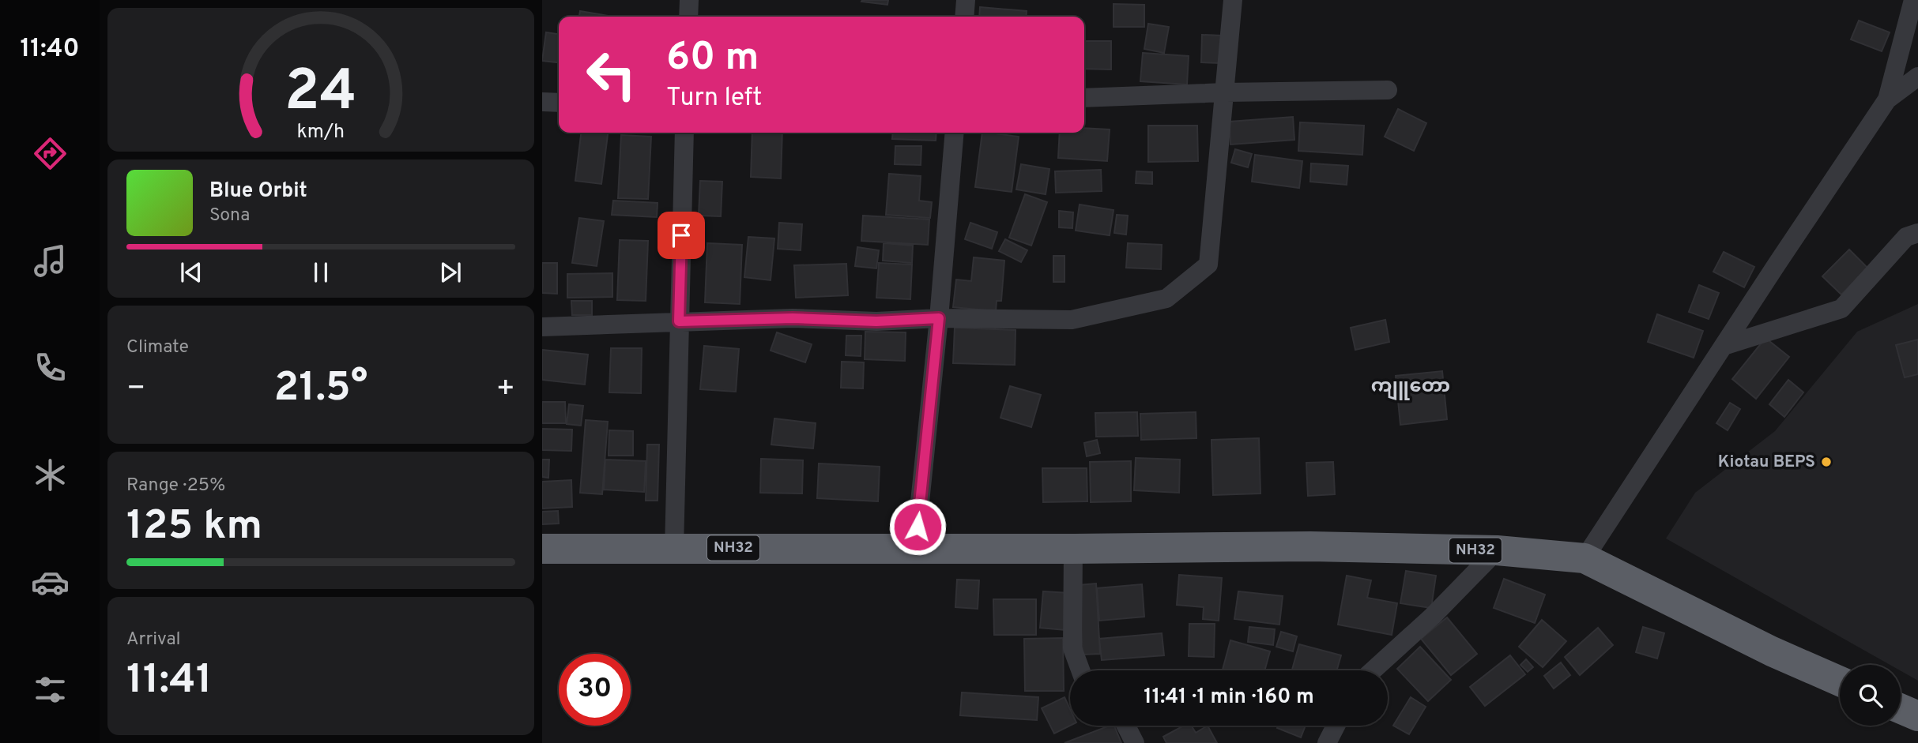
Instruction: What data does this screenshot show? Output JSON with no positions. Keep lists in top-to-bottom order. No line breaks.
{"streets":{"highway":["NH32"]},"districts":["ကျူတော"],"places":["Kiotau BEPS"],"page":{"tabs":"11:40","turn":["60 m","Turn left"],"song":["Blue Orbit","Sona"],"tile":["Climate",["Range · 25%","125 km"],["Arrival","11:41"]],"heat":["−","21.5°","+"],"limit":"30","trip":"11:41 · 1 min · 160 m","gauge":["24","km/h"]}}
